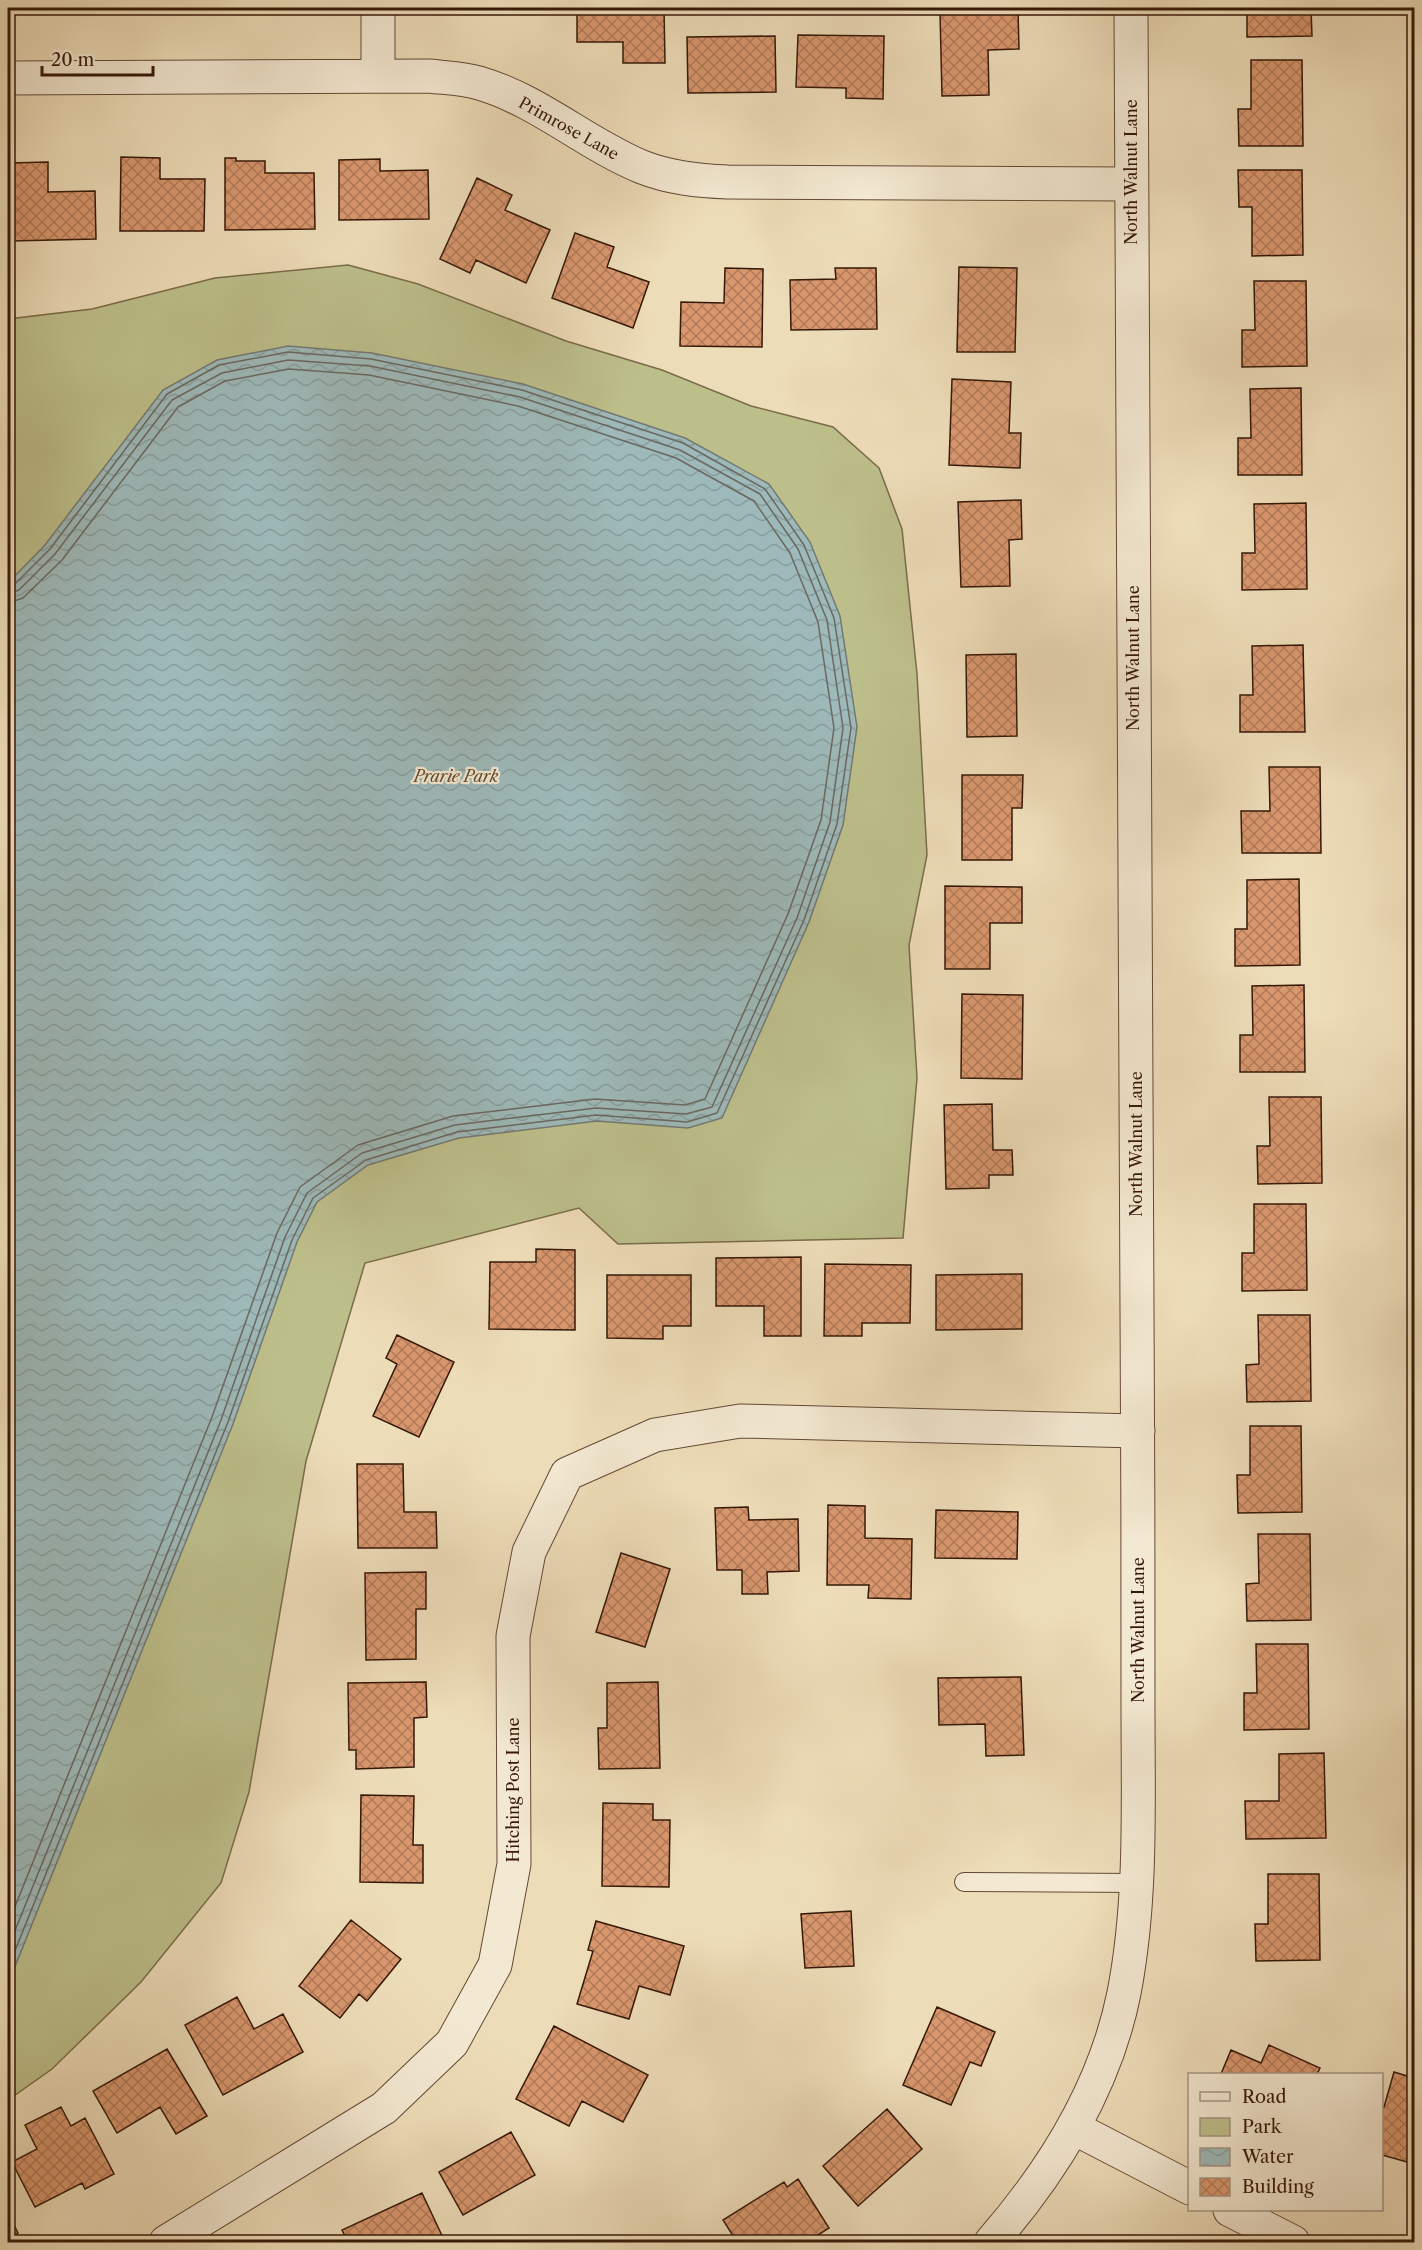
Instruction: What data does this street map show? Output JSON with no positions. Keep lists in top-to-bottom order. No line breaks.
{"streets":{"street":["Primrose Lane","North Walnut Lane","Hitching Post Lane"]},"crossings":[["Primrose Lane","North Walnut Lane"],["North Walnut Lane","Hitching Post Lane"]],"parks":["Prarie Park"],"legend":["Road","Park","Water","Building"],"scale_bar":"20 m"}
